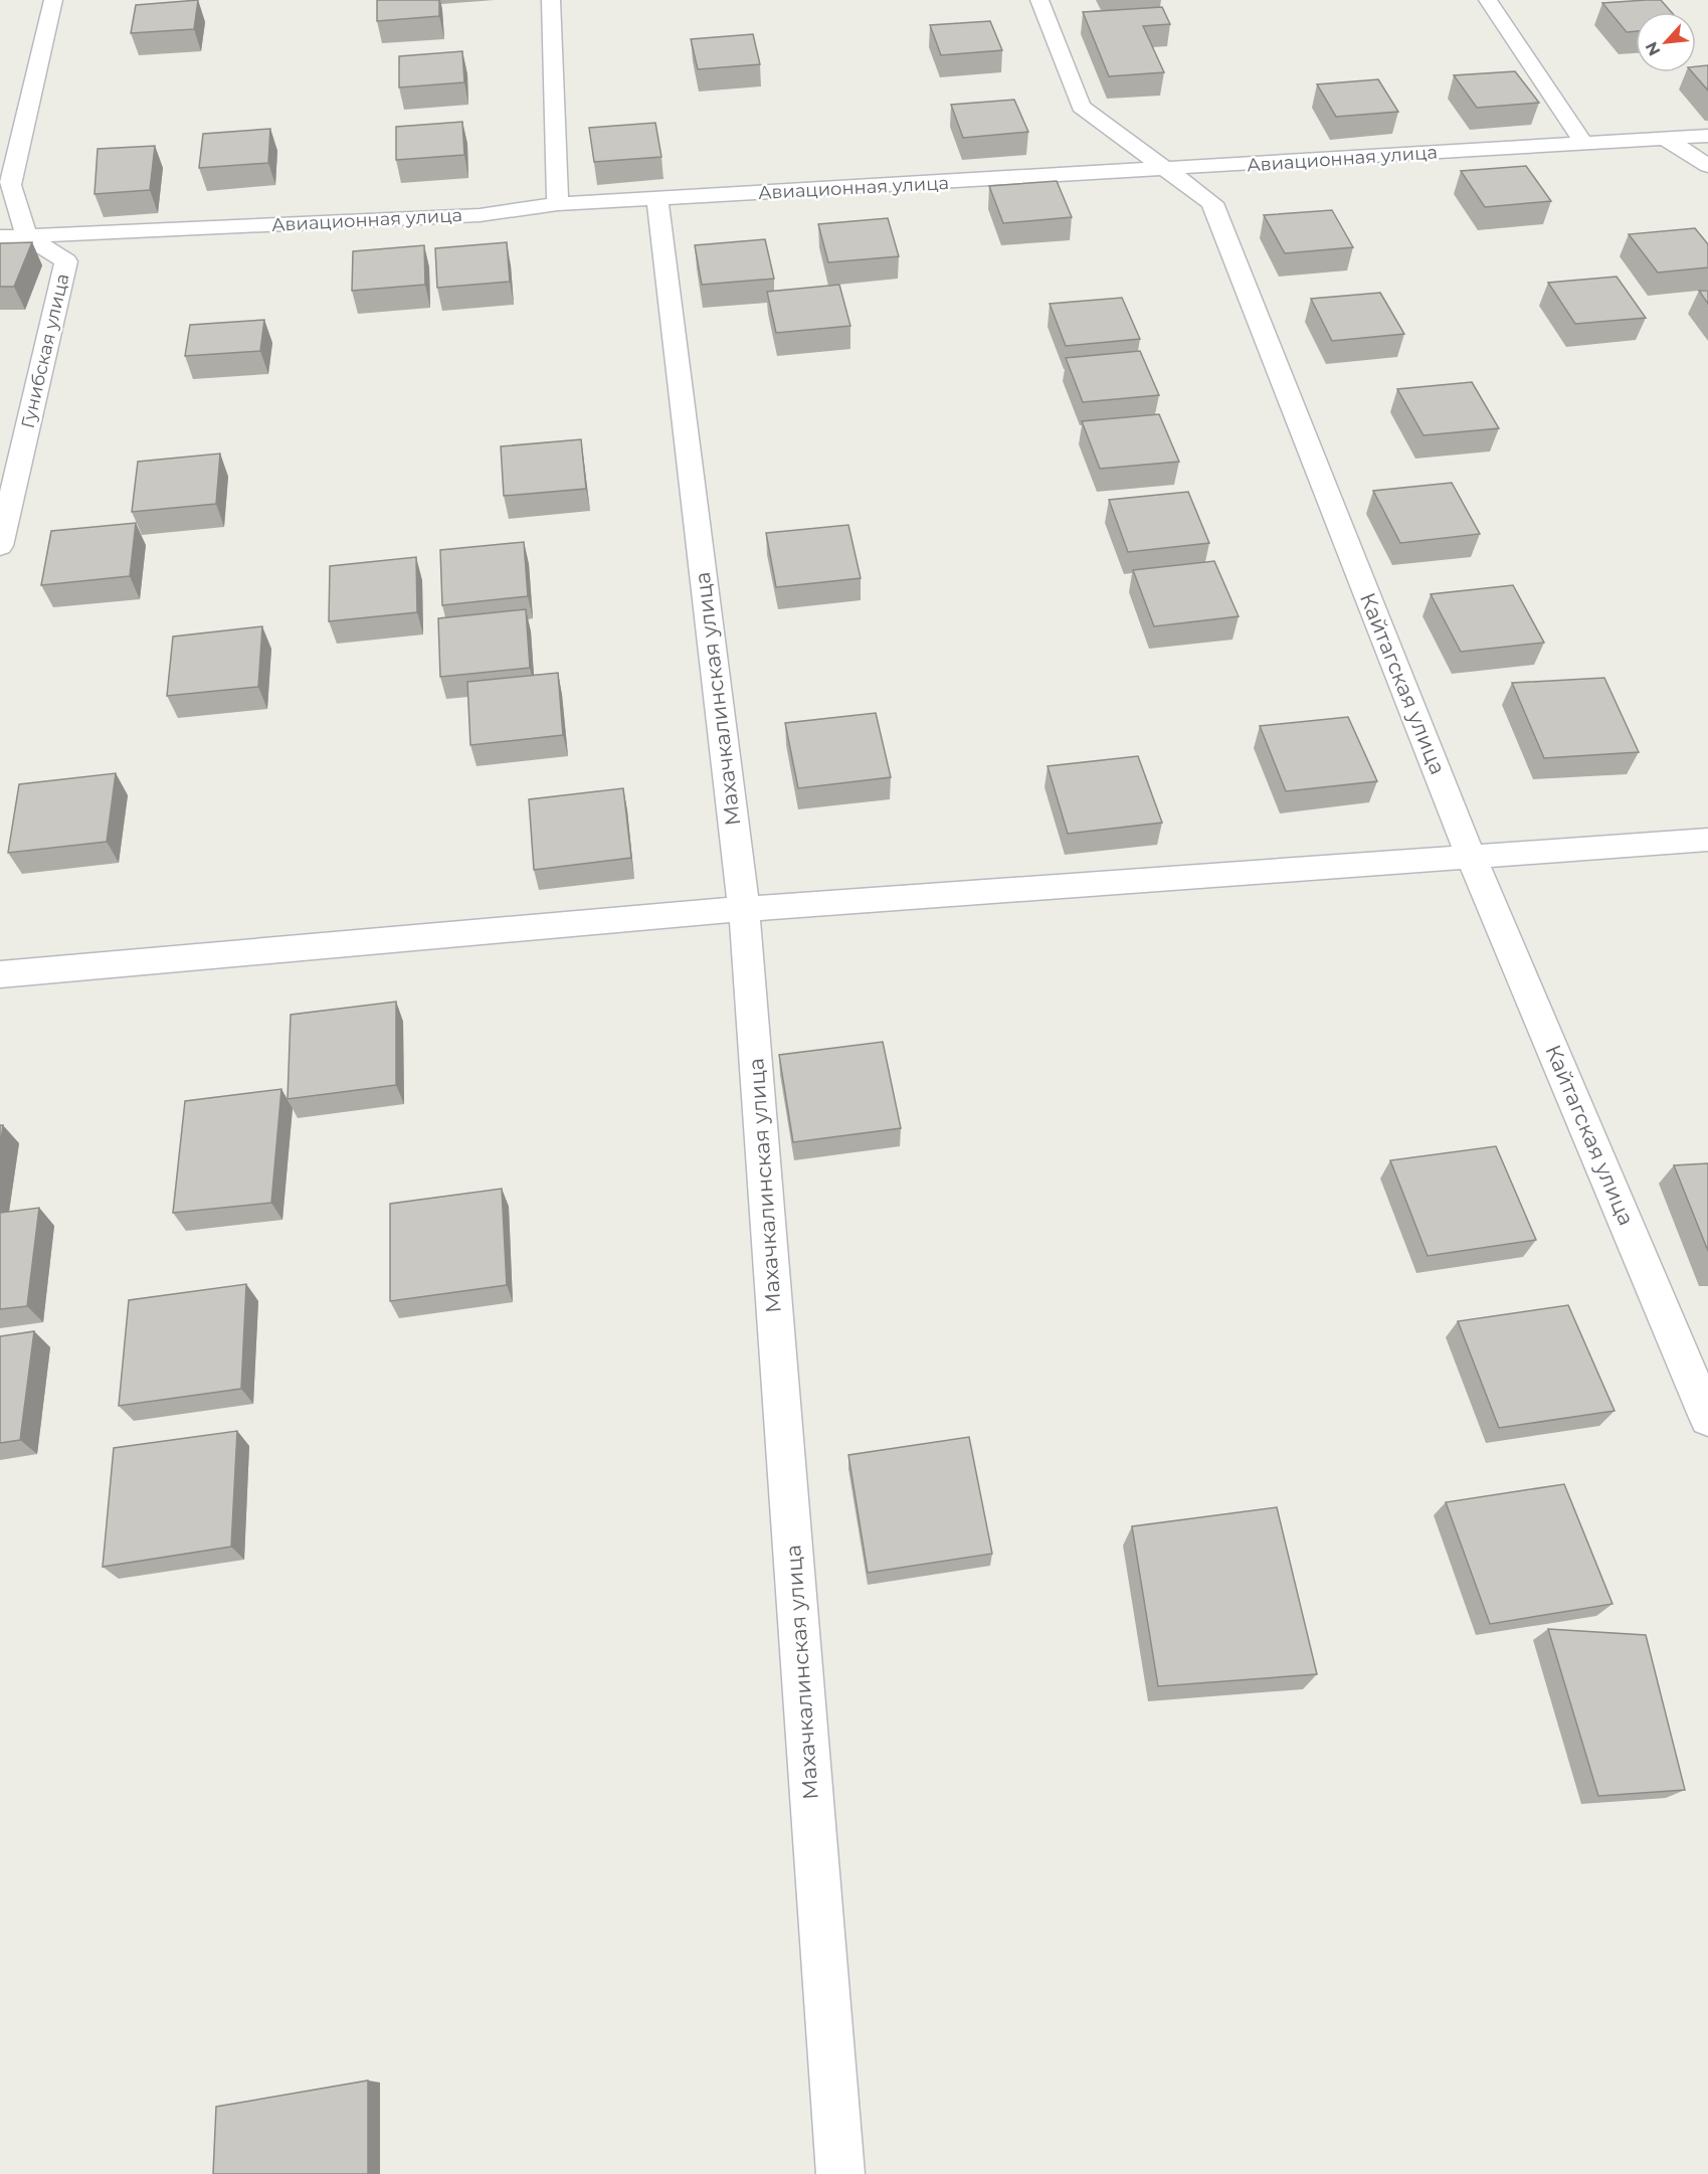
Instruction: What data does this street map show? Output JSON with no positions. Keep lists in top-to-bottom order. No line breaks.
{"streets":{"street":["Авиационная улица","Гунибская улица","Кайтагская улица","Махачкалинская улица"]},"crossings":[["Авиационная улица","Гунибская улица"],["Авиационная улица","Кайтагская улица"],["Авиационная улица","Махачкалинская улица"]],"north":"bottom left"}
